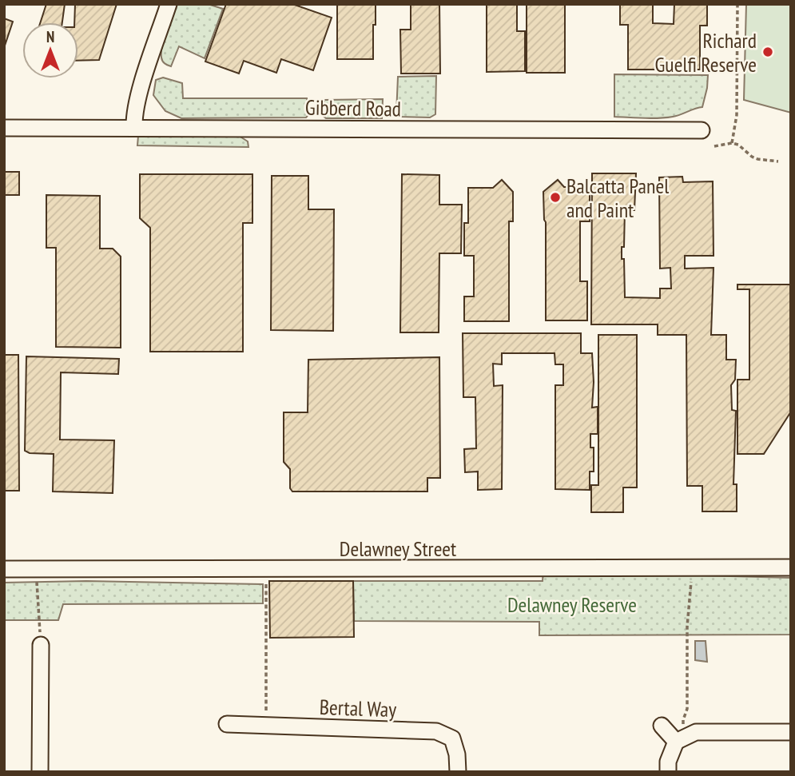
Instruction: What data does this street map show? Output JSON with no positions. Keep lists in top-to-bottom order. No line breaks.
{"streets":{"street":["Gibberd Road","Delawney Street","Bertal Way"]},"parks":["Delawney Reserve"],"places":["Richard Guelfi Reserve","Balcatta Panel and Paint"],"north":"top"}
